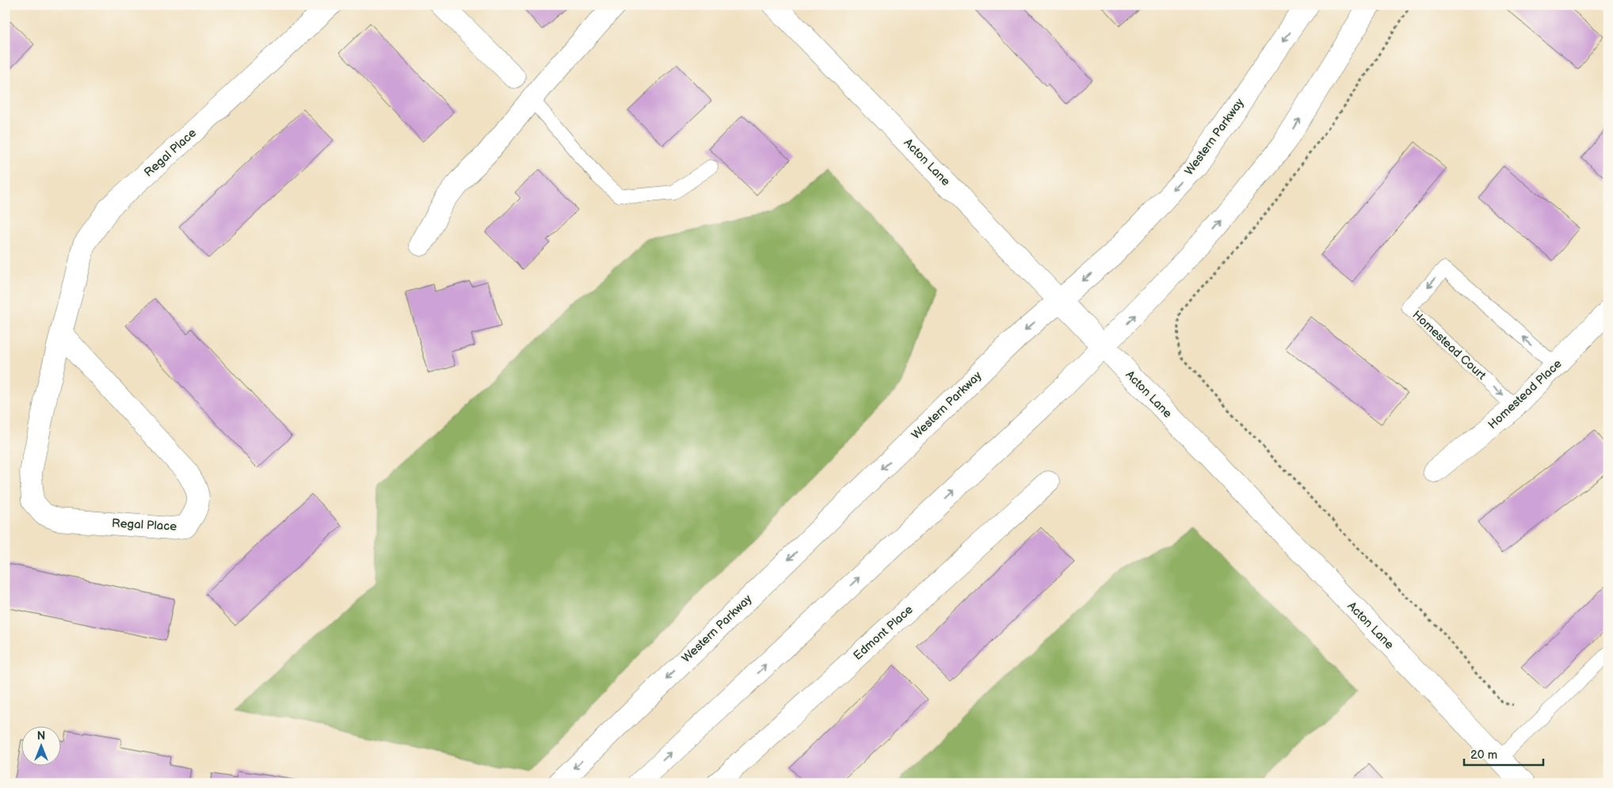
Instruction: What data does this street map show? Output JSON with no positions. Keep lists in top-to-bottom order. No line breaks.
{"streets":{"main road":["Western Parkway","Regal Place","Acton Lane","Homestead Place","Edmont Place"],"lane":["Homestead Court"]},"crossings":[["Western Parkway","Acton Lane"],["Homestead Court","Homestead Place"]],"scale_bar":"20 m","north":"top"}
